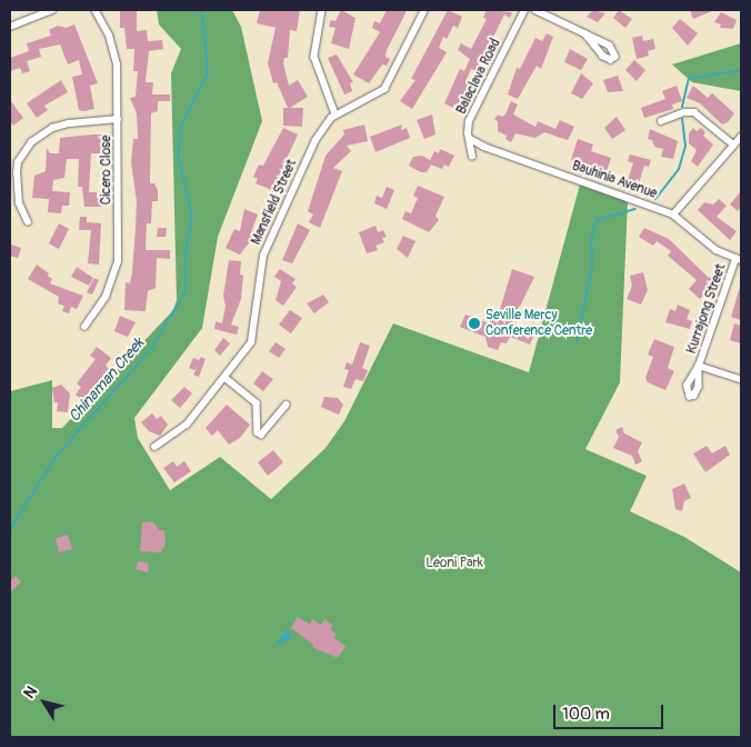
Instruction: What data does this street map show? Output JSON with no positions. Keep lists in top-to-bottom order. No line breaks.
{"streets":{"street":["Balaclava Road","Cicero Close","Bauhinia Avenue","Mansfield Street","Kurrajong Street"]},"crossings":[["Balaclava Road","Bauhinia Avenue"],["Bauhinia Avenue","Kurrajong Street"]],"water":["Chinaman Creek"],"parks":["Leoni Park"],"places":["Seville Mercy Conference Centre"],"scale_bar":"100 m","north":"top left"}
